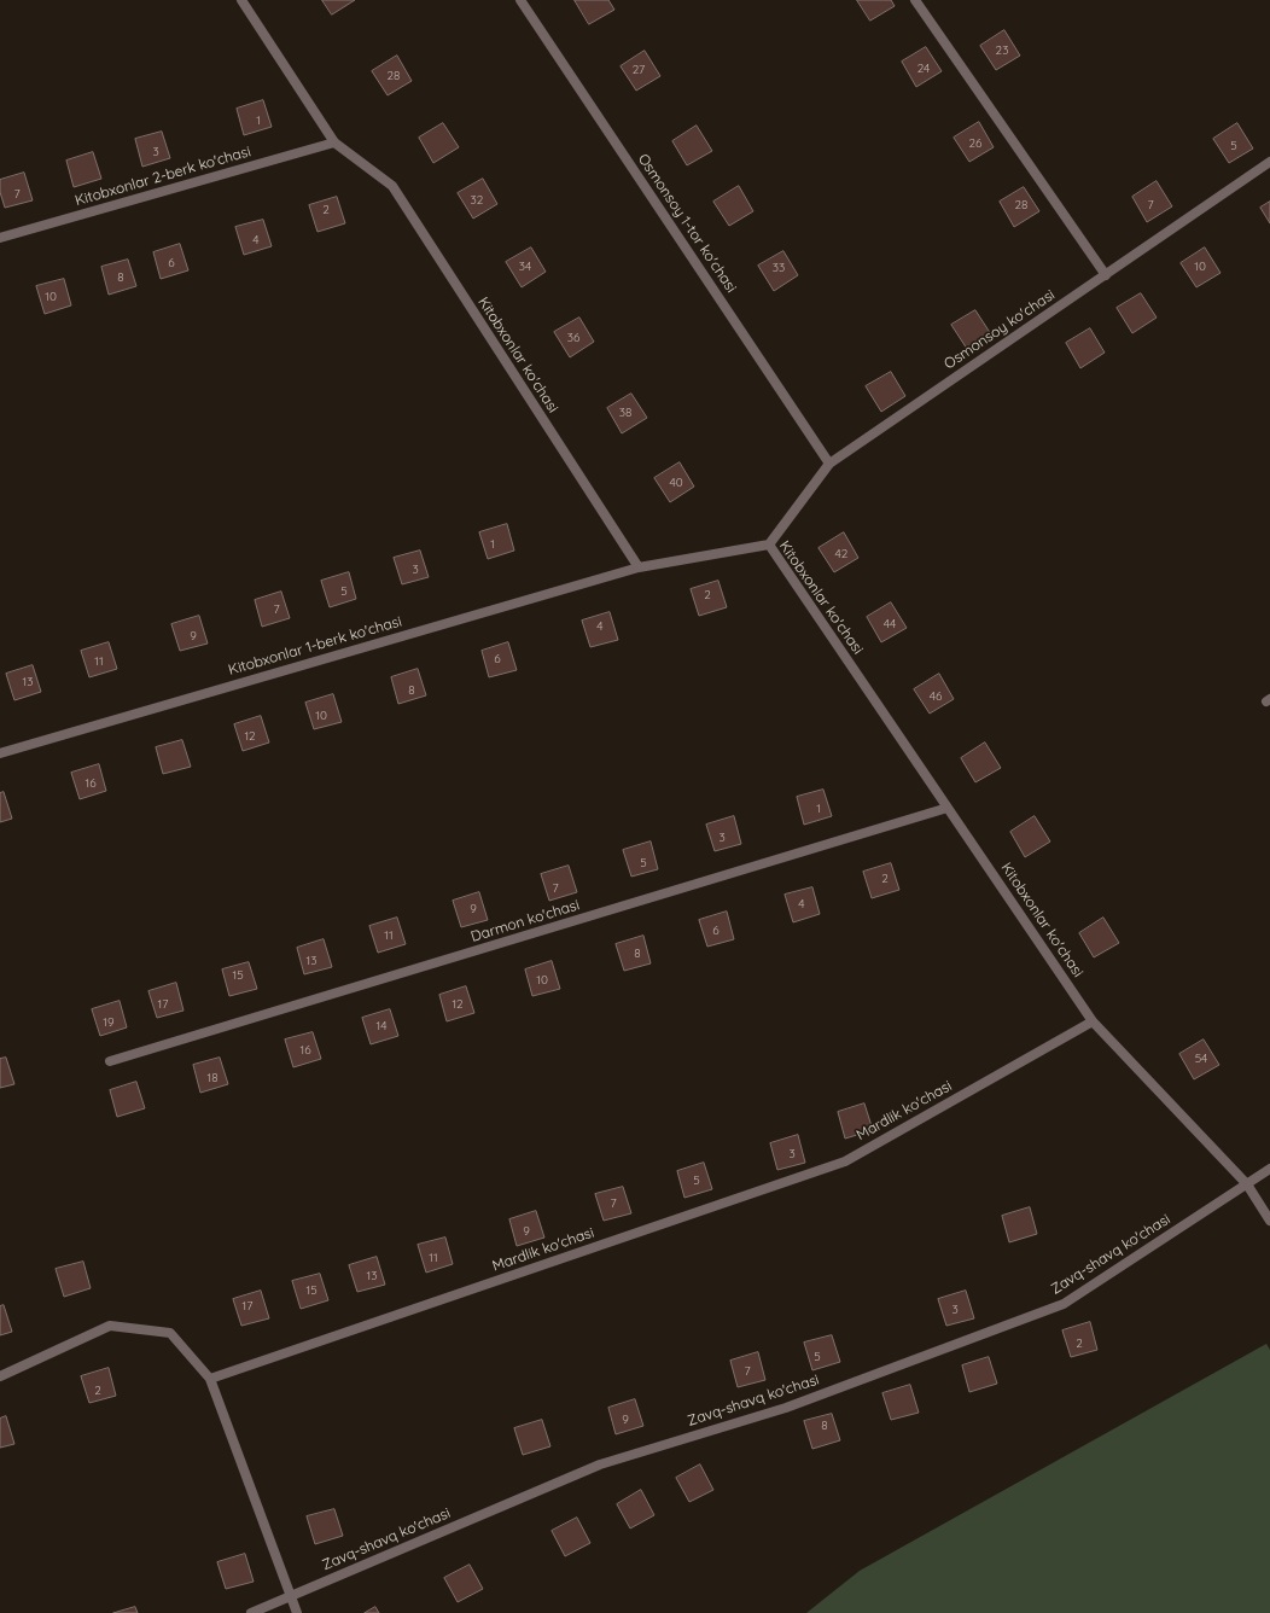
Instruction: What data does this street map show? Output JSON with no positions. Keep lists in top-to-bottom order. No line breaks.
{"streets":{"street":["Kitobxonlar 2-berk ko'chasi","Osmonsoy 1-tor ko'chasi","Osmonsoy ko'chasi","Kitobxonlar ko'chasi","Kitobxonlar 1-berk ko'chasi","Darmon ko'chasi","Mardlik ko'chasi","Zavq-shavq ko'chasi"]},"crossings":[["Kitobxonlar 2-berk ko'chasi","Kitobxonlar ko'chasi"],["Osmonsoy 1-tor ko'chasi","Osmonsoy ko'chasi"],["Osmonsoy ko'chasi","Kitobxonlar ko'chasi"],["Kitobxonlar ko'chasi","Kitobxonlar 1-berk ko'chasi"],["Kitobxonlar ko'chasi","Darmon ko'chasi"],["Kitobxonlar ko'chasi","Mardlik ko'chasi"],["Kitobxonlar ko'chasi","Zavq-shavq ko'chasi"]],"house_numbers":["23","24","27","28","1","26","5","3","7","32","28","7","2","4","6","34","10","33","8","10","36","38","40","1","42","3","5","2","7","44","4","9","6","11","13","8","46","10","12","16","1","3","5","2","7","4","9","6","11","8","13","15","10","17","12","19","14","16","54","18","3","5","7","9","11","13","15","17","3","2","5","7","2","9","8"]}
